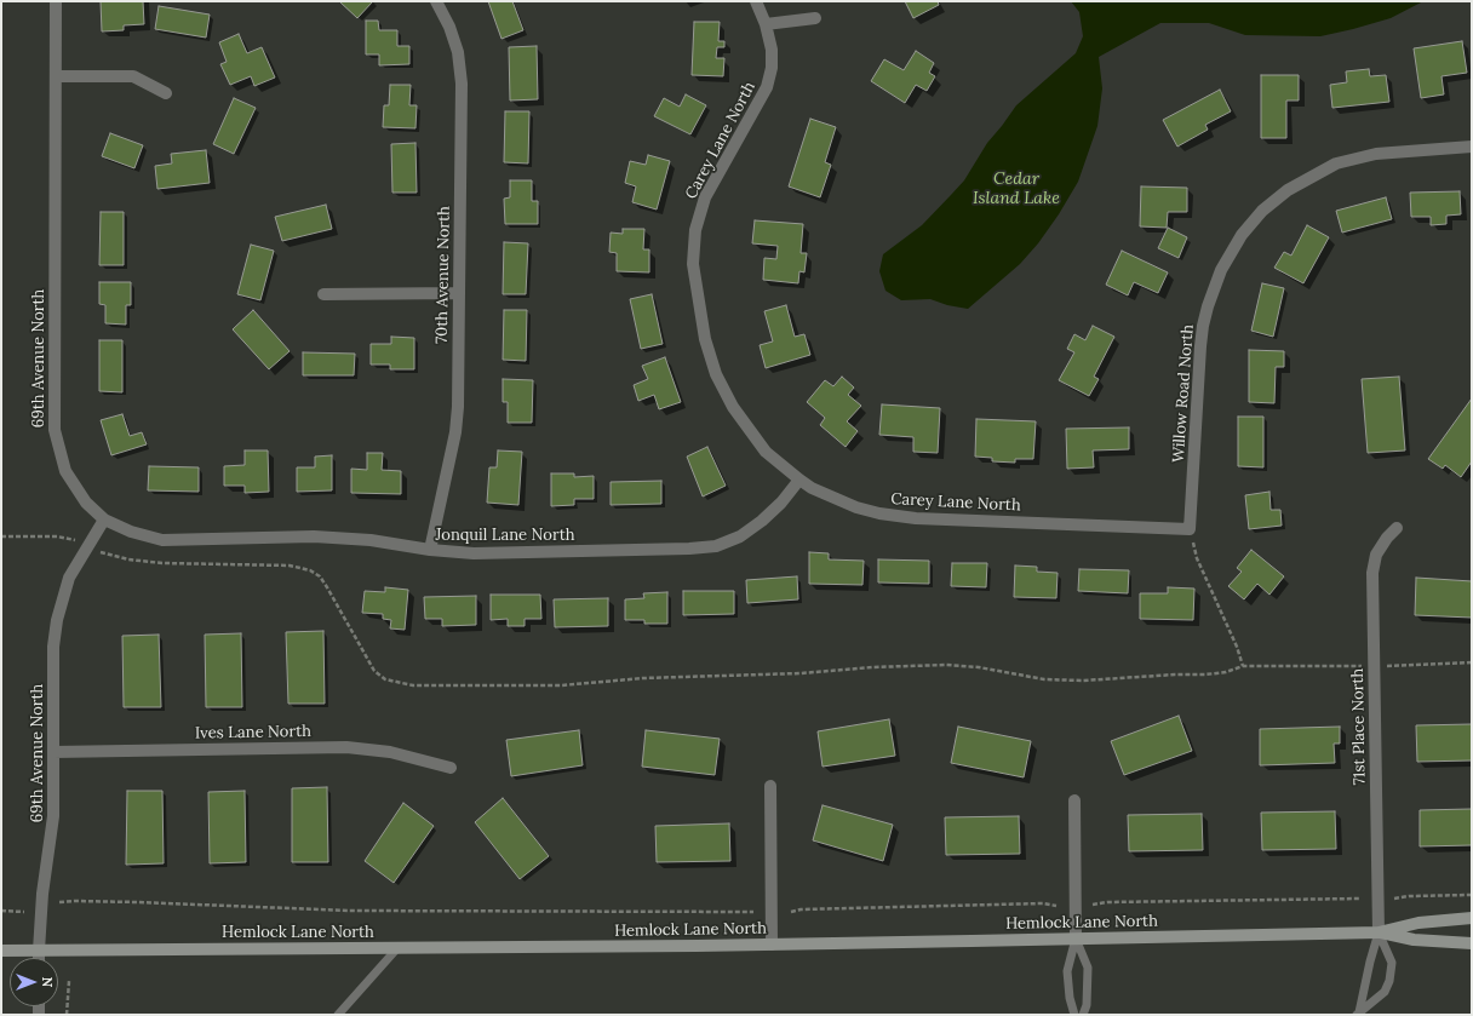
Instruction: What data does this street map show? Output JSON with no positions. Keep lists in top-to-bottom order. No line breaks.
{"streets":{"main road":["Hemlock Lane North"],"street":["Carey Lane North","70th Avenue North","69th Avenue North","Willow Road North","Jonquil Lane North","71st Place North","Ives Lane North"]},"crossings":[["Carey Lane North","Willow Road North"],["Carey Lane North","Jonquil Lane North"],["70th Avenue North","Jonquil Lane North"],["69th Avenue North","Jonquil Lane North"],["69th Avenue North","Ives Lane North"],["69th Avenue North","Hemlock Lane North"],["71st Place North","Hemlock Lane North"]],"water":["Cedar Island Lake"],"north":"right"}
